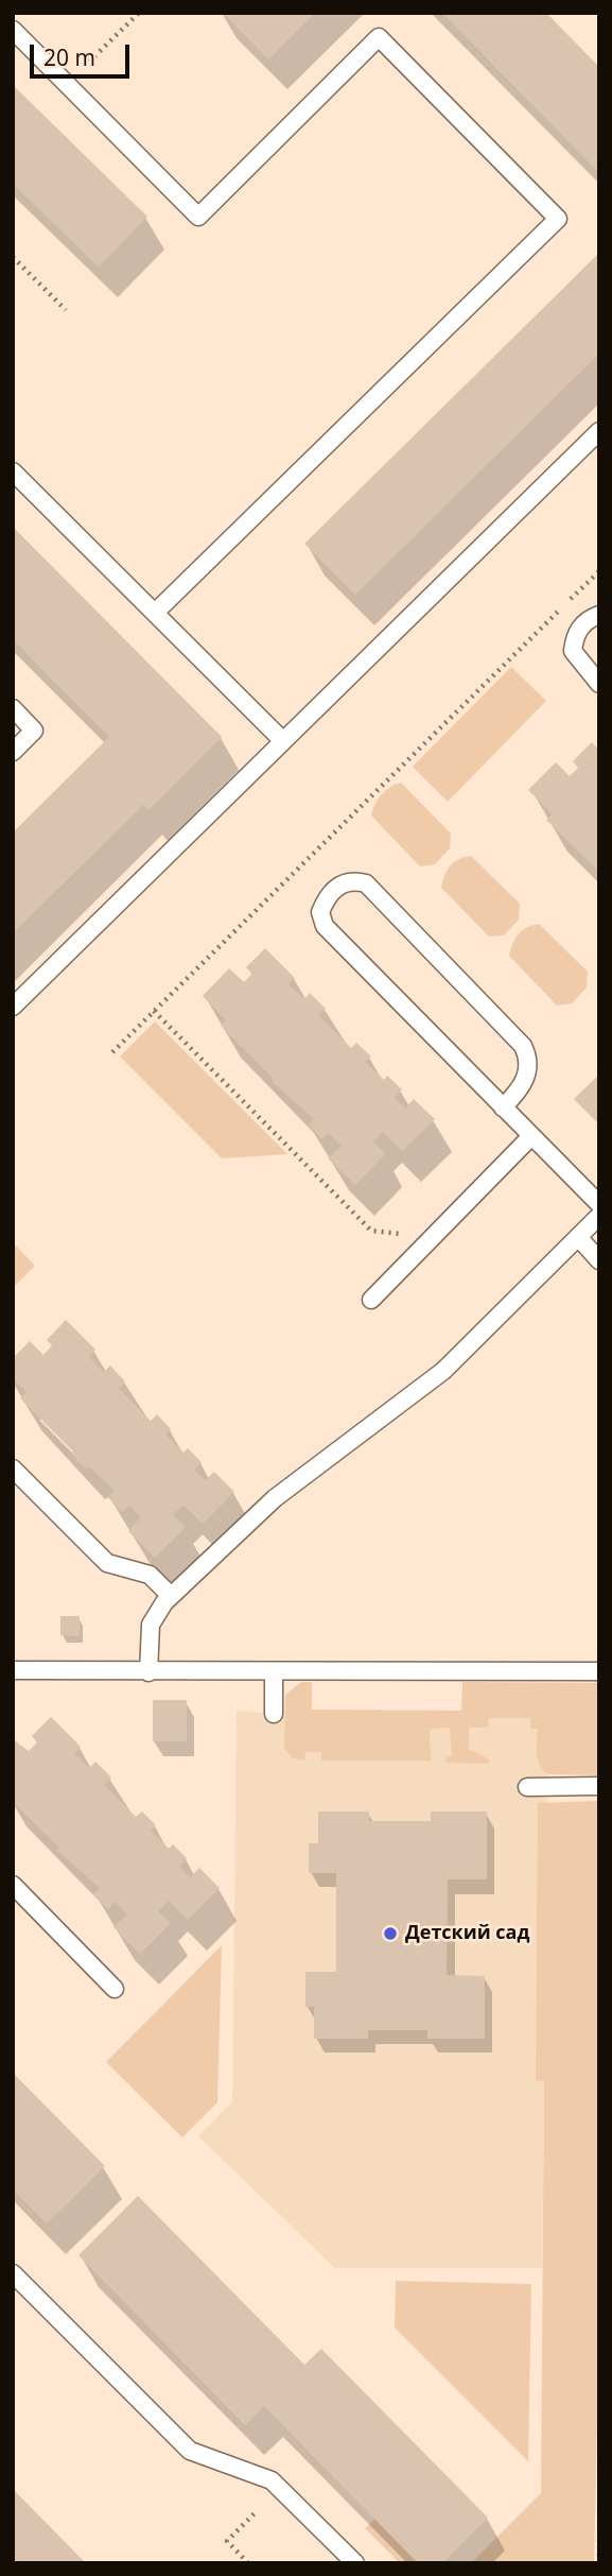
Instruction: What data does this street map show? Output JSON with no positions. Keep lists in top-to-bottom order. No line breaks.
{"places":["Детский сад"],"scale_bar":"20 m"}
